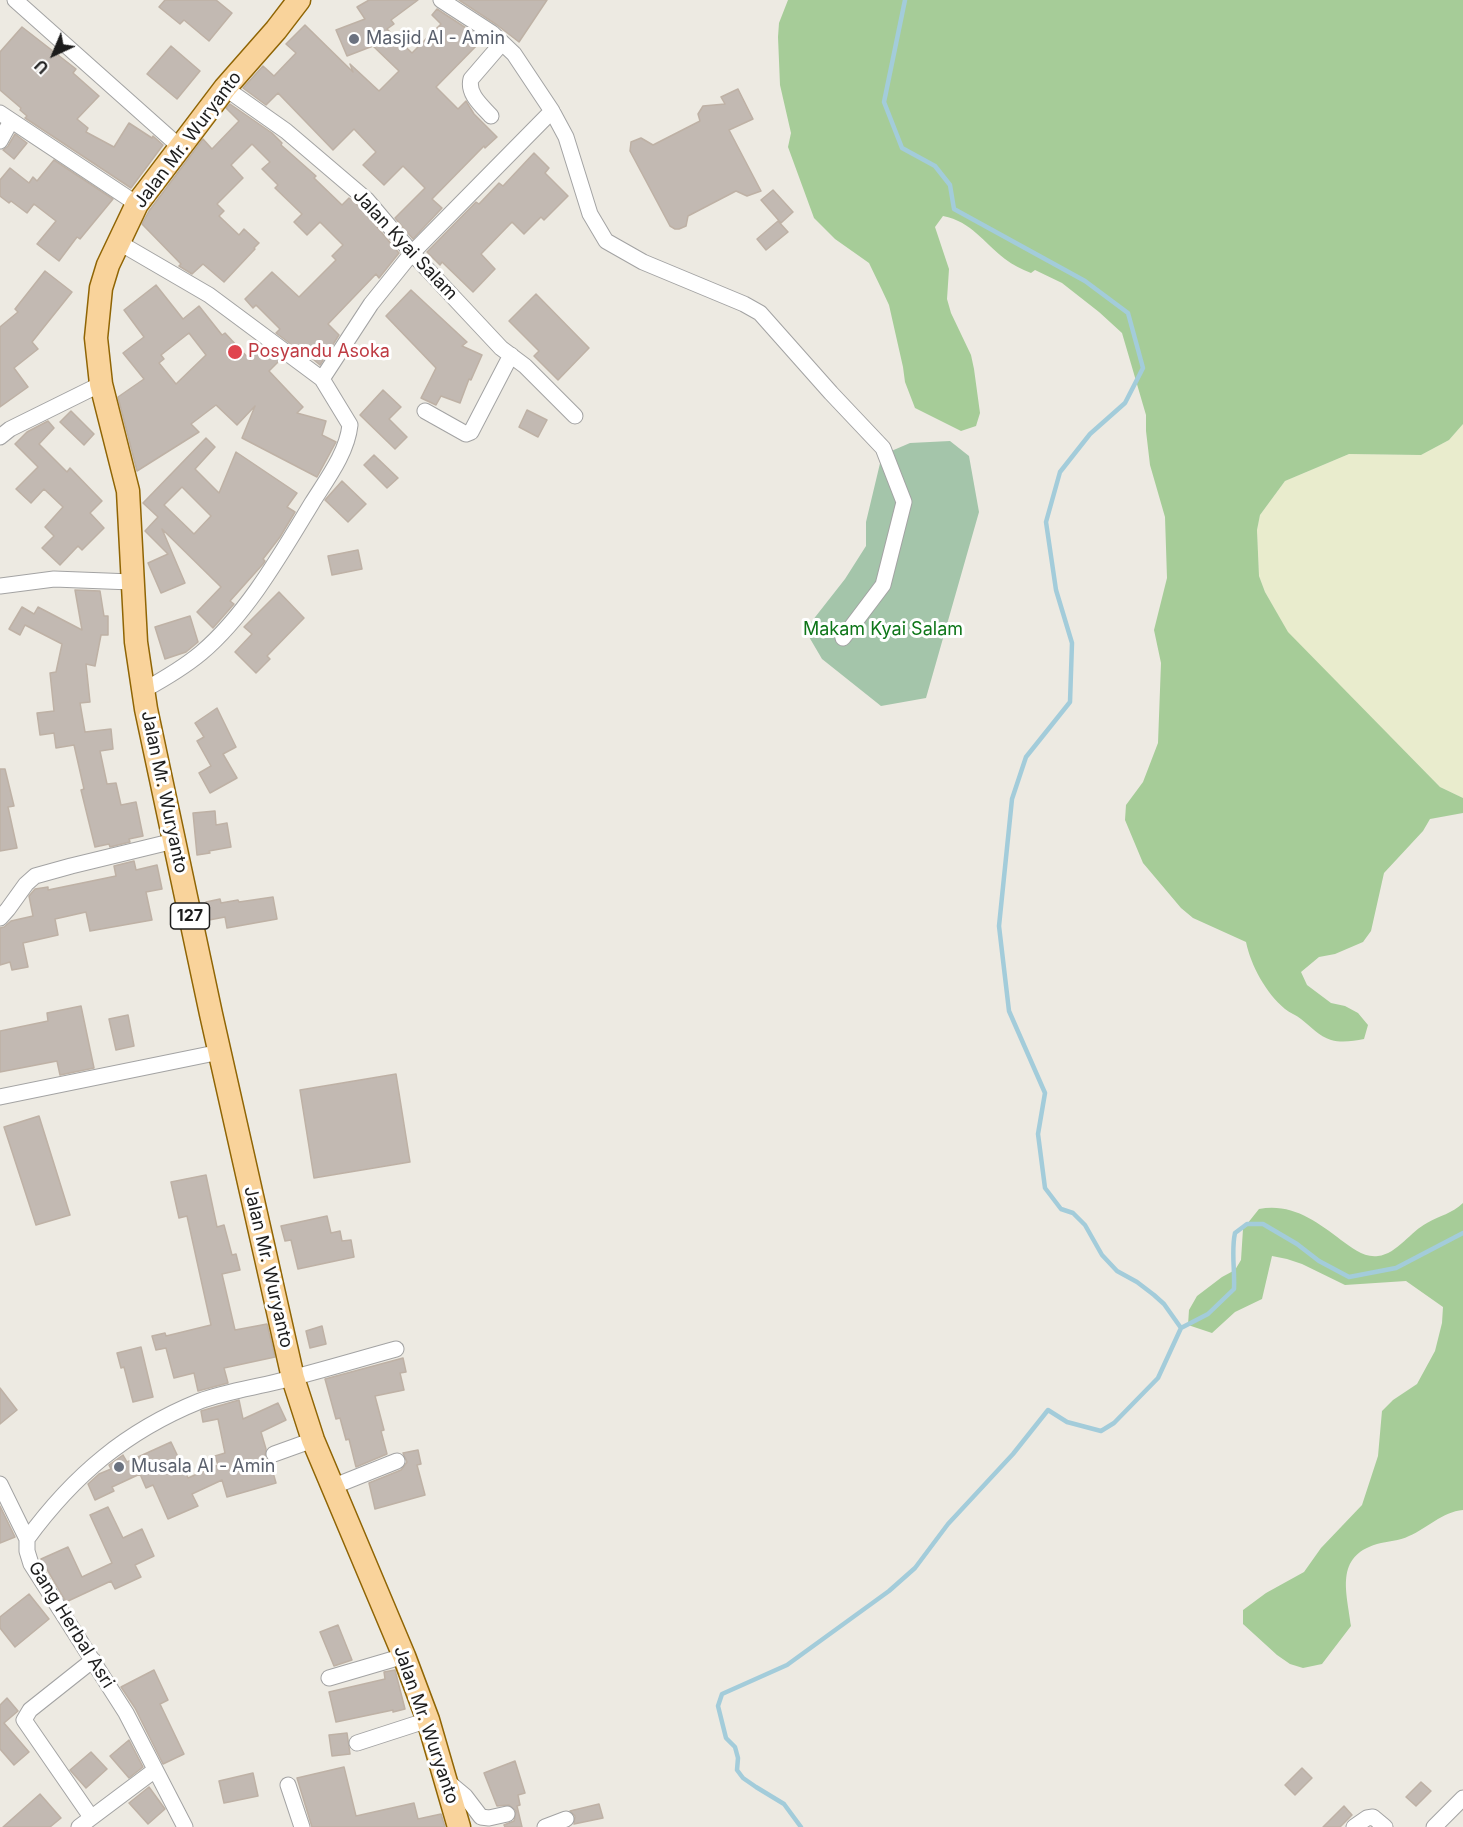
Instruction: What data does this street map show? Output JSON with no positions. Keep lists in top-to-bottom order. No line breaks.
{"streets":{"main road":["Jalan Mr. Wuryanto","127"],"street":["Jalan Kyai Salam","Gang Herbal Asri"]},"crossings":[["Jalan Mr. Wuryanto","Jalan Kyai Salam"],["Jalan Mr. Wuryanto","Gang Herbal Asri"]],"parks":["Makam Kyai Salam"],"places":["Masjid Al - Amin","Posyandu Asoka","Musala Al - Amin"],"north":"bottom left"}
